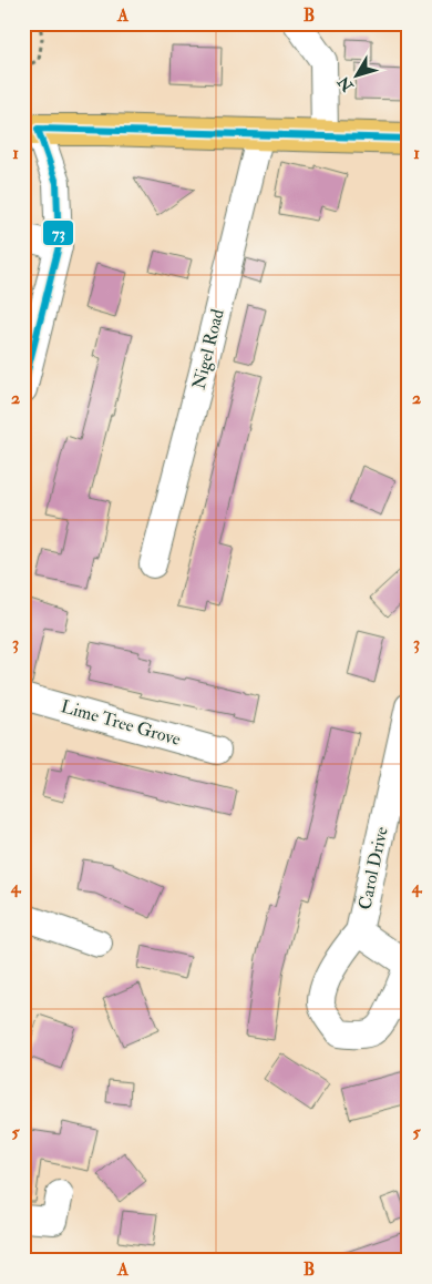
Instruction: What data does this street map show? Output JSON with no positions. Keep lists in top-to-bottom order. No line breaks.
{"streets":{"street":["Nigel Road","Lime Tree Grove","Carol Drive"]},"lines":["transit line 73"],"north":"bottom left","grid":{"columns":["A","B"],"rows":["1","2","3","4","5"]}}
